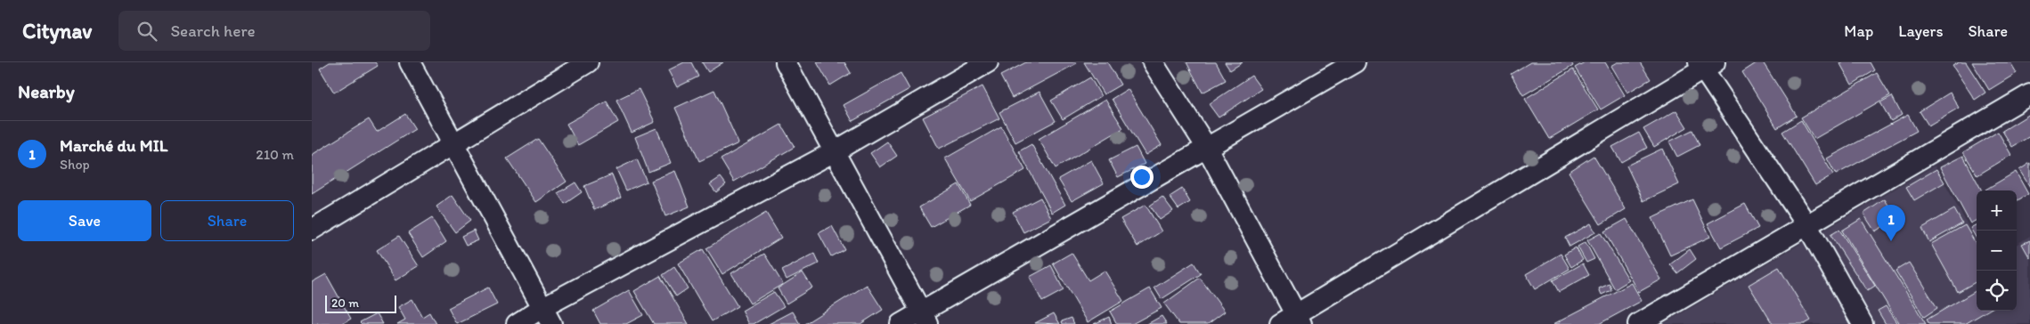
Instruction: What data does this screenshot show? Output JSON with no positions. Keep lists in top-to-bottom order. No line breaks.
{"scale_bar":"20 m","page":{"header":"Citynav","search":"Search here","nav":["Map","Layers","Share"],"heading":"Nearby","list":[{"mark":"1","name":"Marché du MIL","note":"Shop","value":"210 m"}],"buttons":["Save","Share"],"map_buttons":["+","−"],"pins":"1","scale":"20 m"}}
